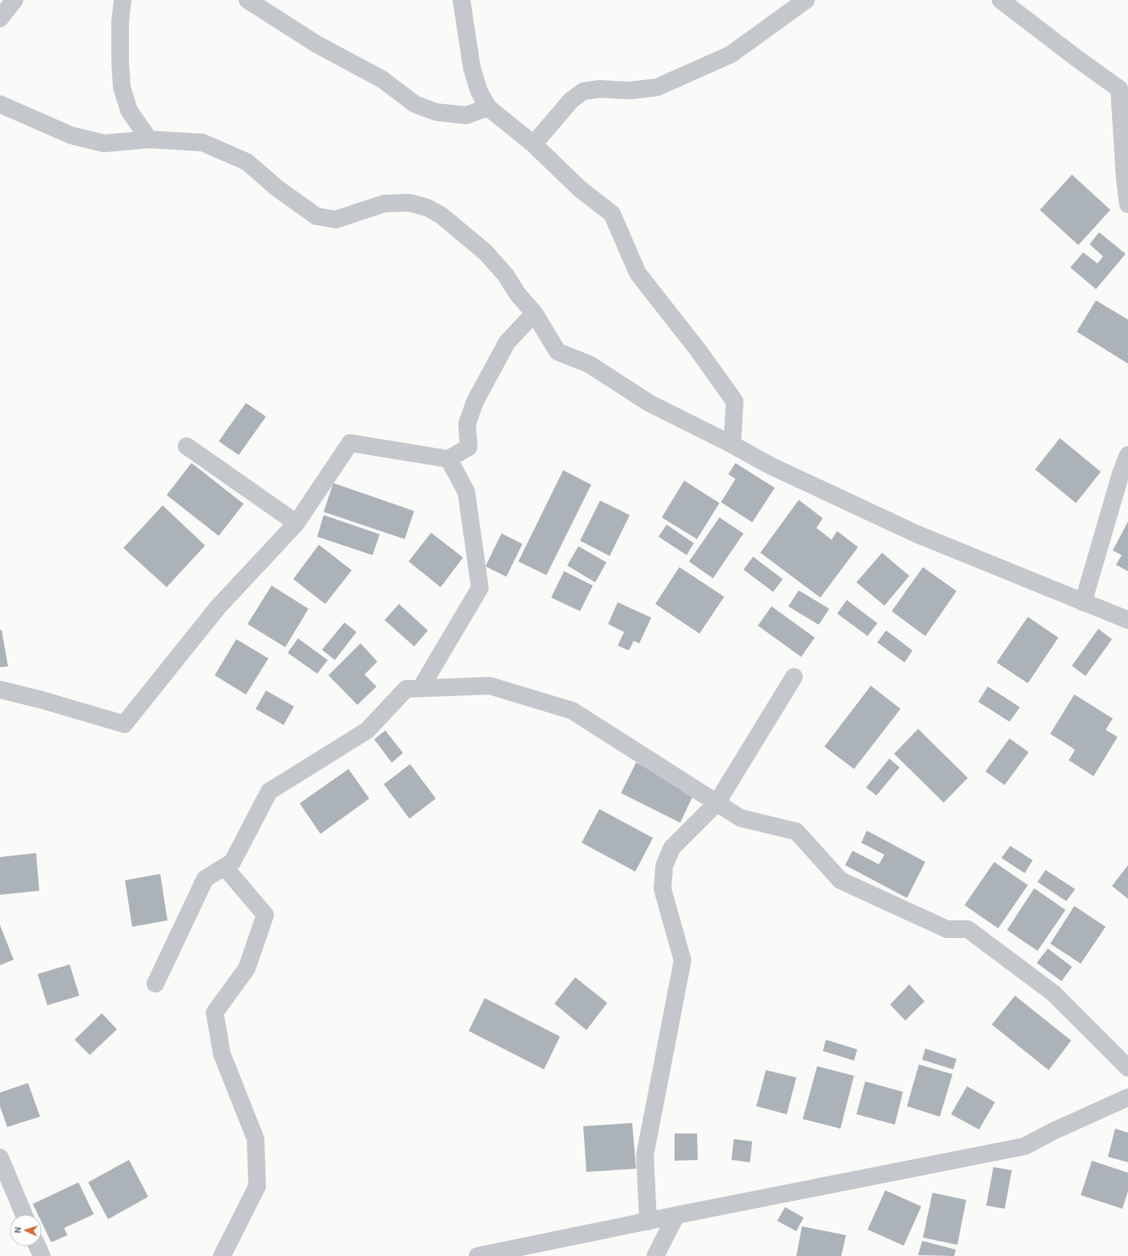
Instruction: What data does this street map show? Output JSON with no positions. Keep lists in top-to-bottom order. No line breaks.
{"north":"left"}
